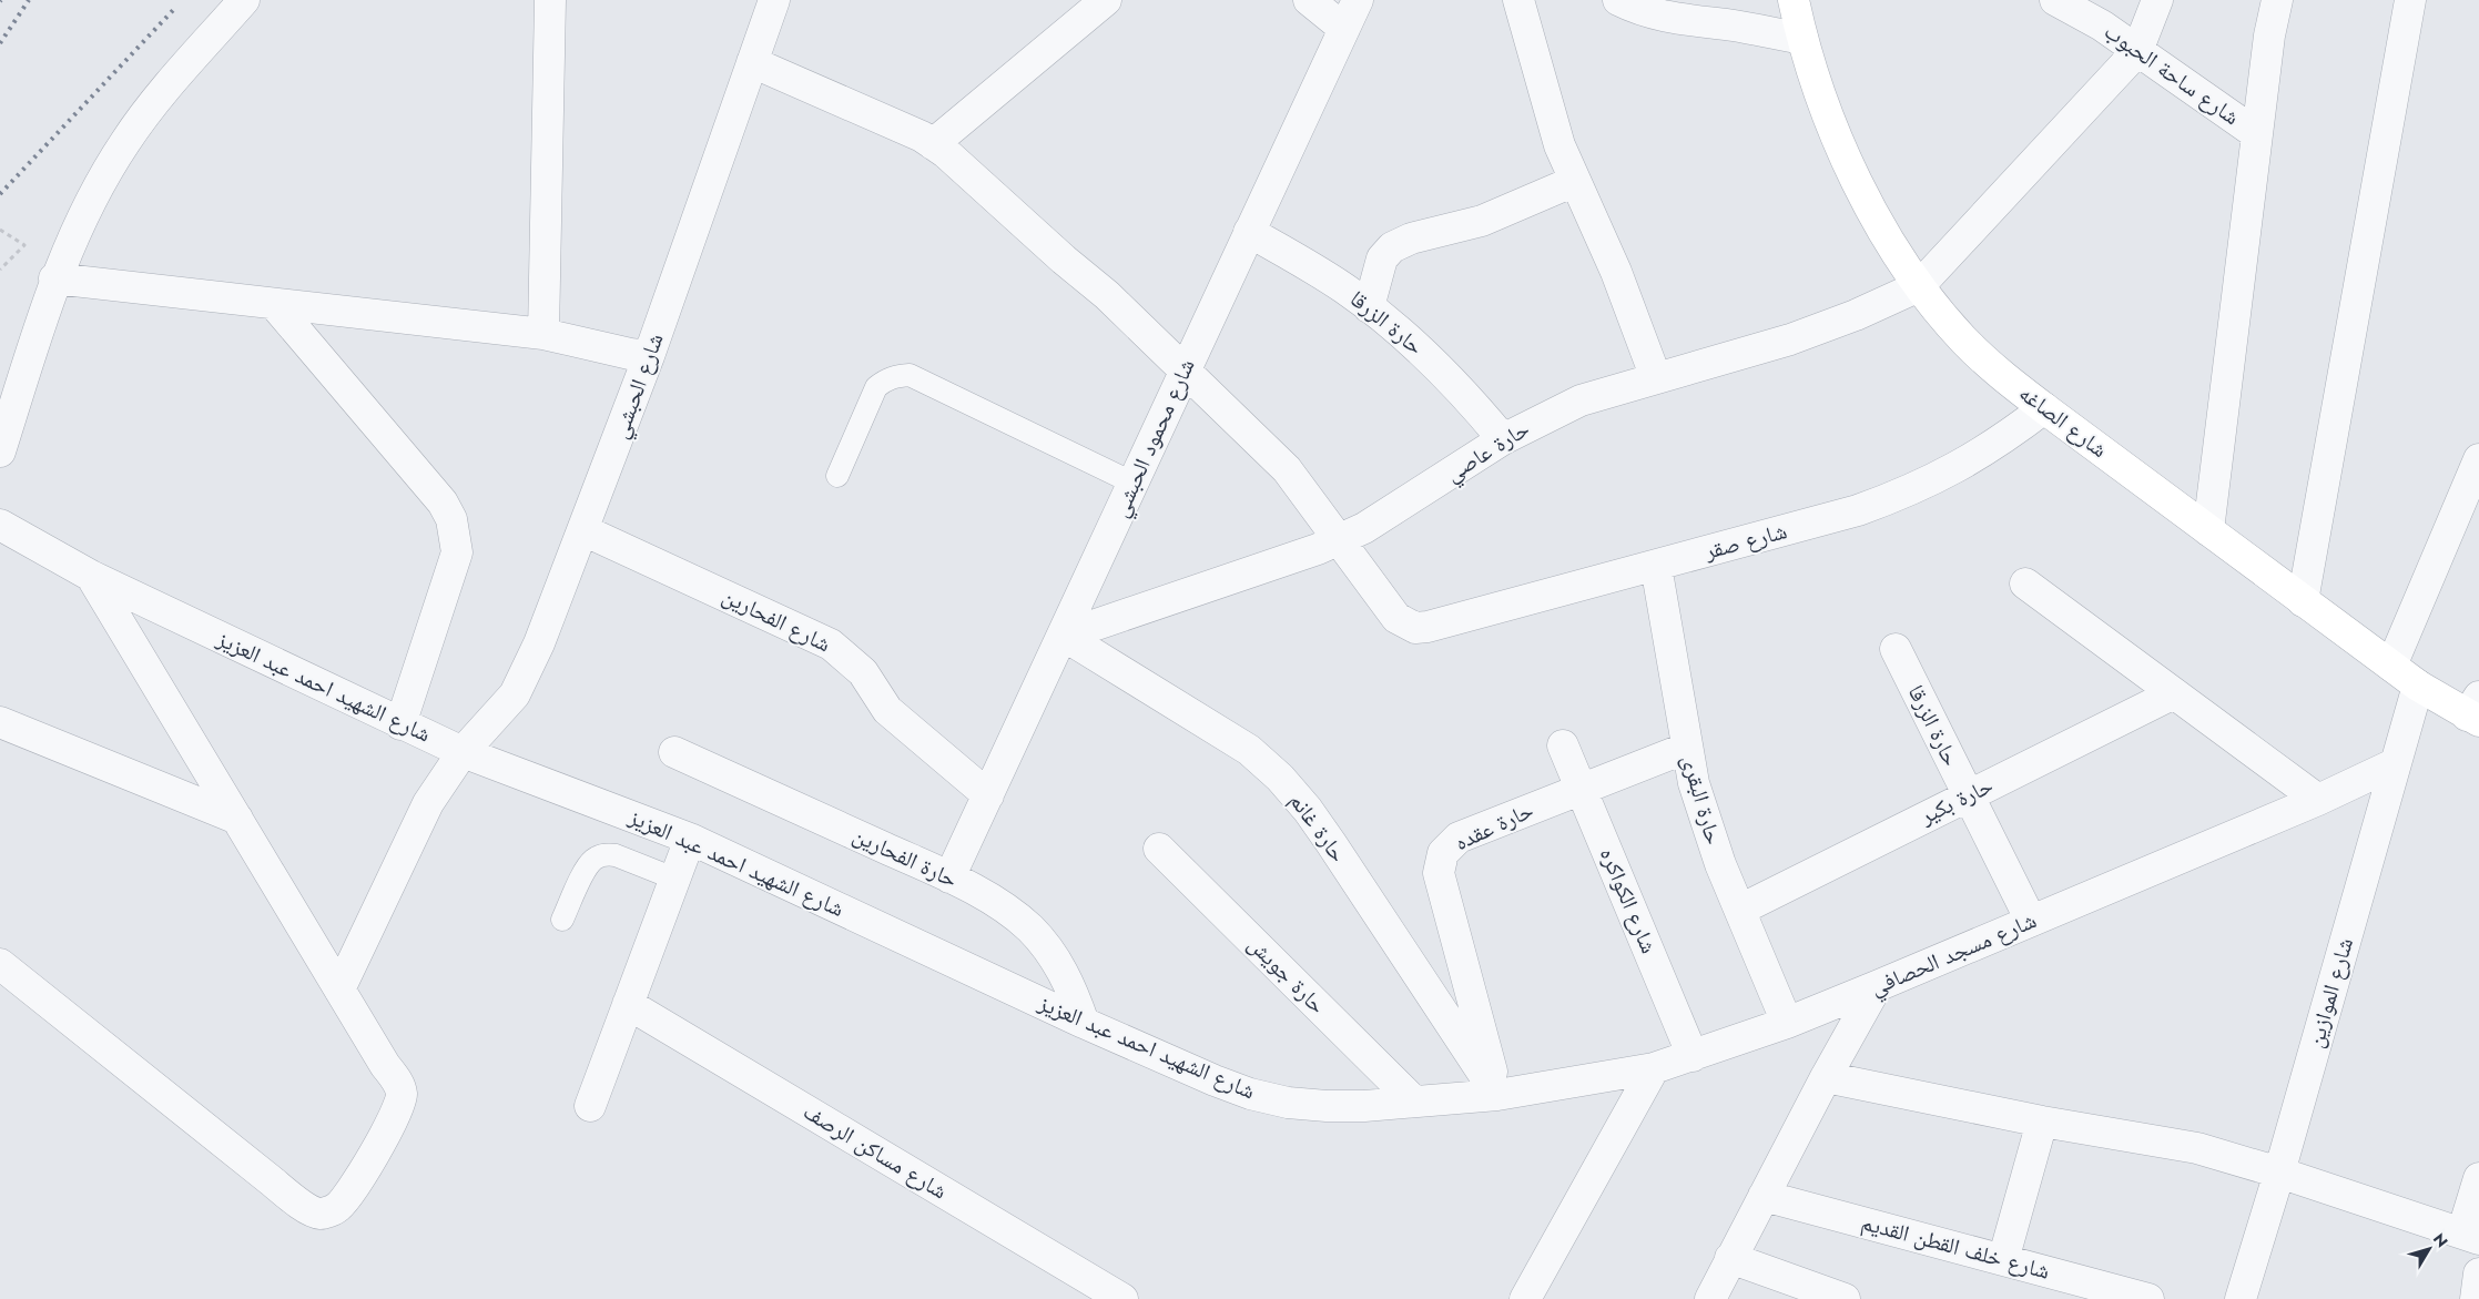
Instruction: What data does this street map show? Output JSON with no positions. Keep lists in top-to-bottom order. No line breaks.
{"streets":{"street":["شارع ساحة الحبوب","حارة الزرقا","شارع الحبشي","شارع الصاغه","شارع محمود الحبشي","حارة عاصي","شارع صقر","شارع الفحارين","شارع الشهيد احمد عبد العزيز","حارة البقرى","حارة بكير","حارة عقده","حارة غانم","حارة الفحارين","شارع الكواكره","شارع مسجد الحصافي","حارة جويش","شارع الموازين","شارع مساكن الرصف","شارع خلف القطن القديم"]},"crossings":[["حارة الزرقا","شارع محمود الحبشي"],["حارة الزرقا","حارة عاصي"],["حارة الزرقا","حارة بكير"],["حارة الزرقا","شارع مسجد الحصافي"],["شارع الحبشي","شارع الفحارين"],["شارع الحبشي","شارع الشهيد احمد عبد العزيز"],["شارع الصاغه","حارة عاصي"],["شارع الصاغه","شارع صقر"],["شارع الصاغه","شارع الموازين"],["شارع محمود الحبشي","حارة عاصي"],["شارع محمود الحبشي","شارع الفحارين"],["شارع محمود الحبشي","حارة غانم"],["شارع محمود الحبشي","حارة الفحارين"],["حارة عاصي","شارع صقر"],["حارة عاصي","حارة غانم"],["شارع صقر","حارة البقرى"],["شارع الشهيد احمد عبد العزيز","حارة عقده"],["شارع الشهيد احمد عبد العزيز","حارة غانم"],["شارع الشهيد احمد عبد العزيز","حارة الفحارين"],["شارع الشهيد احمد عبد العزيز","شارع مسجد الحصافي"],["شارع الشهيد احمد عبد العزيز","حارة جويش"],["حارة البقرى","حارة بكير"],["حارة البقرى","حارة عقده"],["حارة البقرى","شارع مسجد الحصافي"],["حارة عقده","حارة غانم"],["حارة عقده","شارع الكواكره"],["حارة عقده","شارع مسجد الحصافي"],["حارة غانم","شارع مسجد الحصافي"],["شارع الكواكره","شارع مسجد الحصافي"],["شارع مسجد الحصافي","شارع الموازين"]],"north":"top right"}
